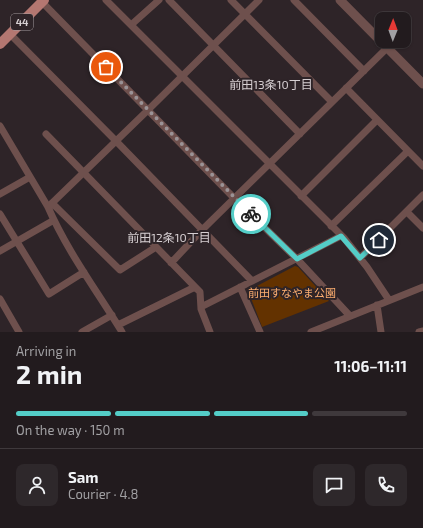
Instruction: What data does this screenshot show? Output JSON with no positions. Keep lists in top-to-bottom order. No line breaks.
{"streets":{"main road":["44"]},"districts":["前田13条10丁目","前田12条10丁目"],"parks":["前田すなやま公園"],"north":"top","page":{"heading":["2 min","Arriving in","11:06–11:11"],"panel":["Sam","Courier · 4.8"],"bar":"On the way · 150 m"}}
